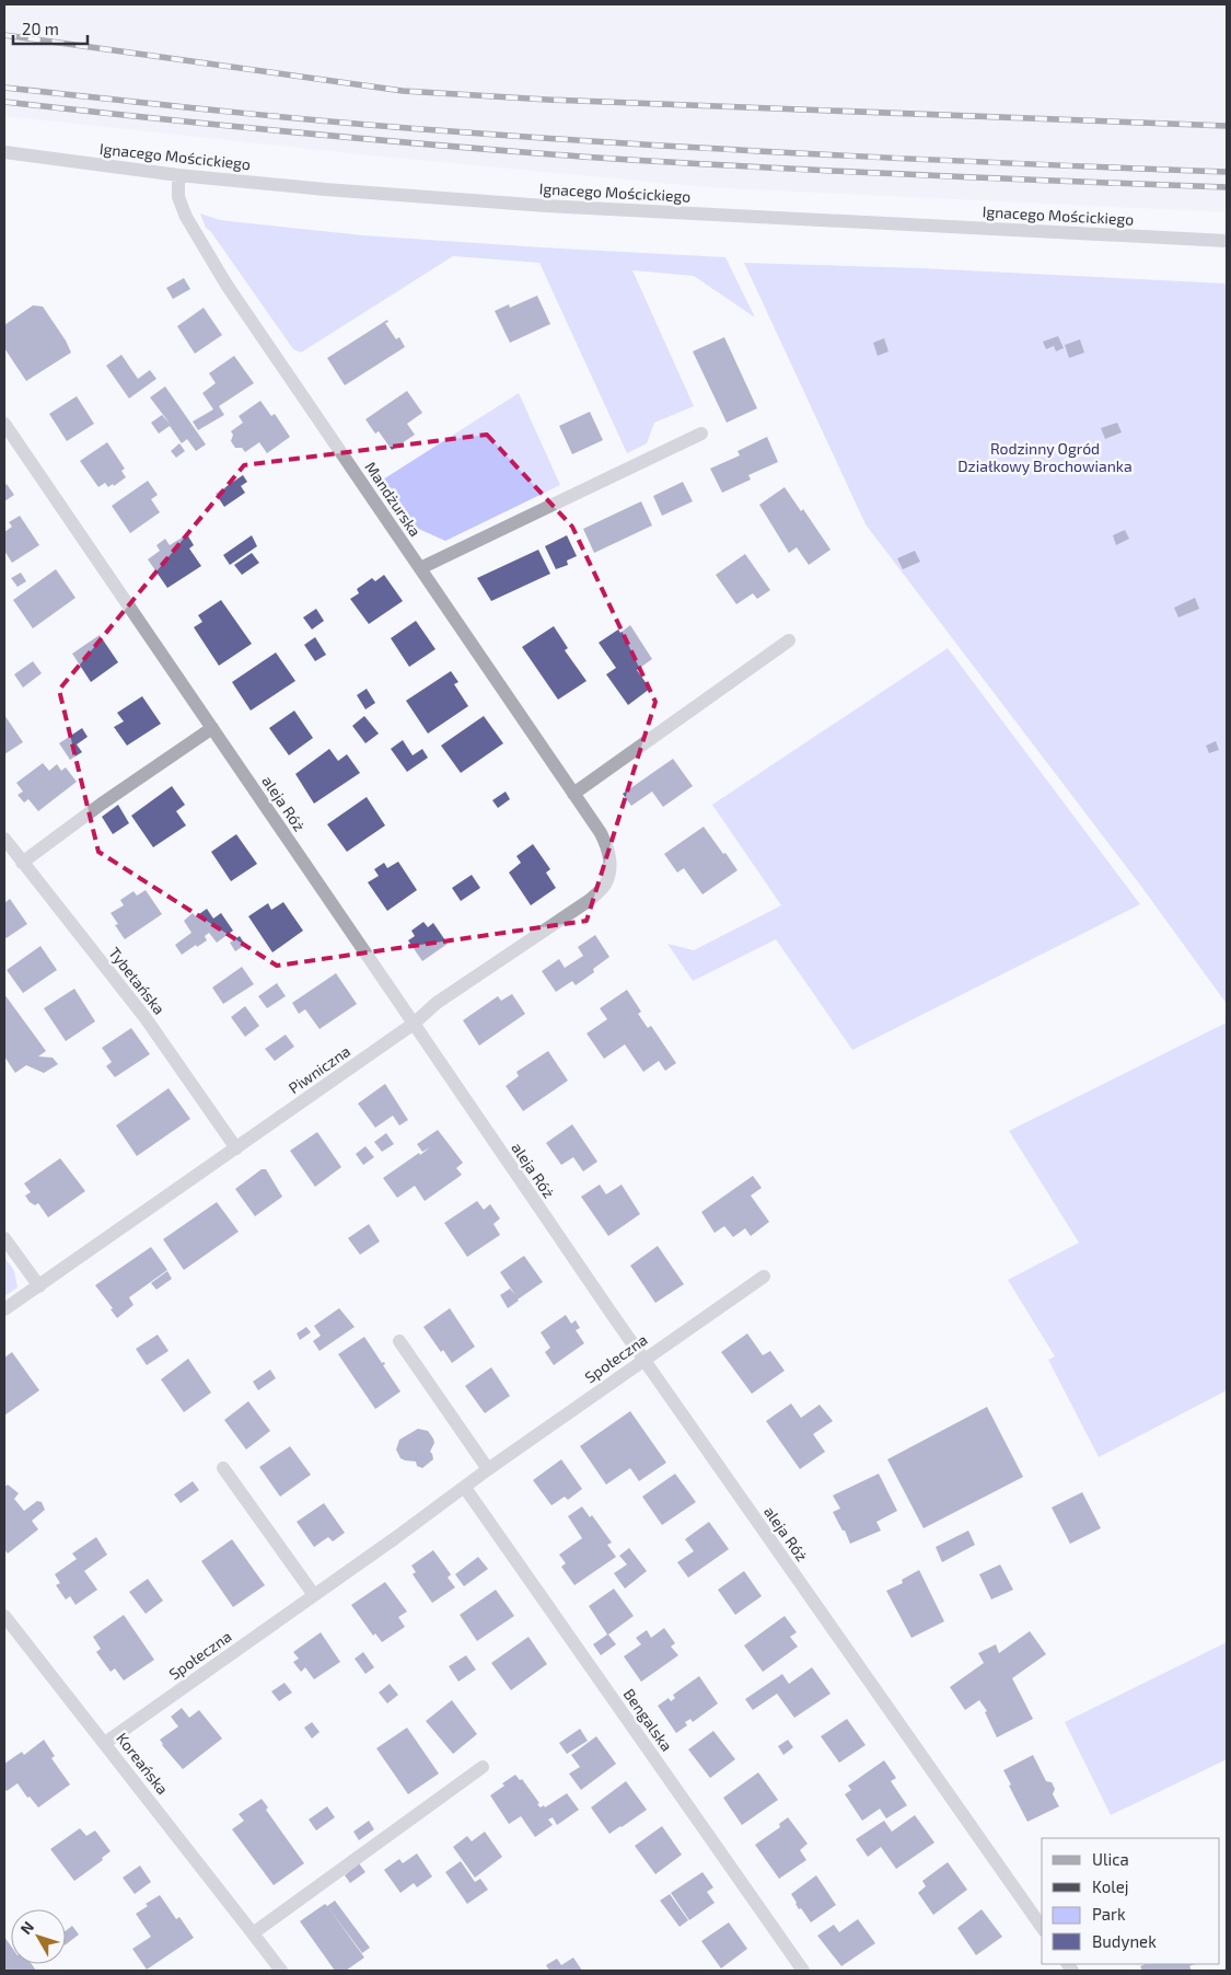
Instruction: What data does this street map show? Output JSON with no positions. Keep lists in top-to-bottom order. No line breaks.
{"streets":{"street":["Ignacego Mościckiego","Mandżurska","aleja Róż","Tybetańska","Piwniczna","Społeczna","Bengalska","Koreańska"]},"crossings":[["Ignacego Mościckiego","Mandżurska"],["Mandżurska","Piwniczna"],["aleja Róż","Piwniczna"],["aleja Róż","Społeczna"],["Tybetańska","Piwniczna"],["Społeczna","Bengalska"],["Społeczna","Koreańska"]],"parks":["Rodzinny Ogród Działkowy Brochowianka"],"legend":["Ulica","Kolej","Park","Budynek"],"scale_bar":"20 m","north":"top left"}
